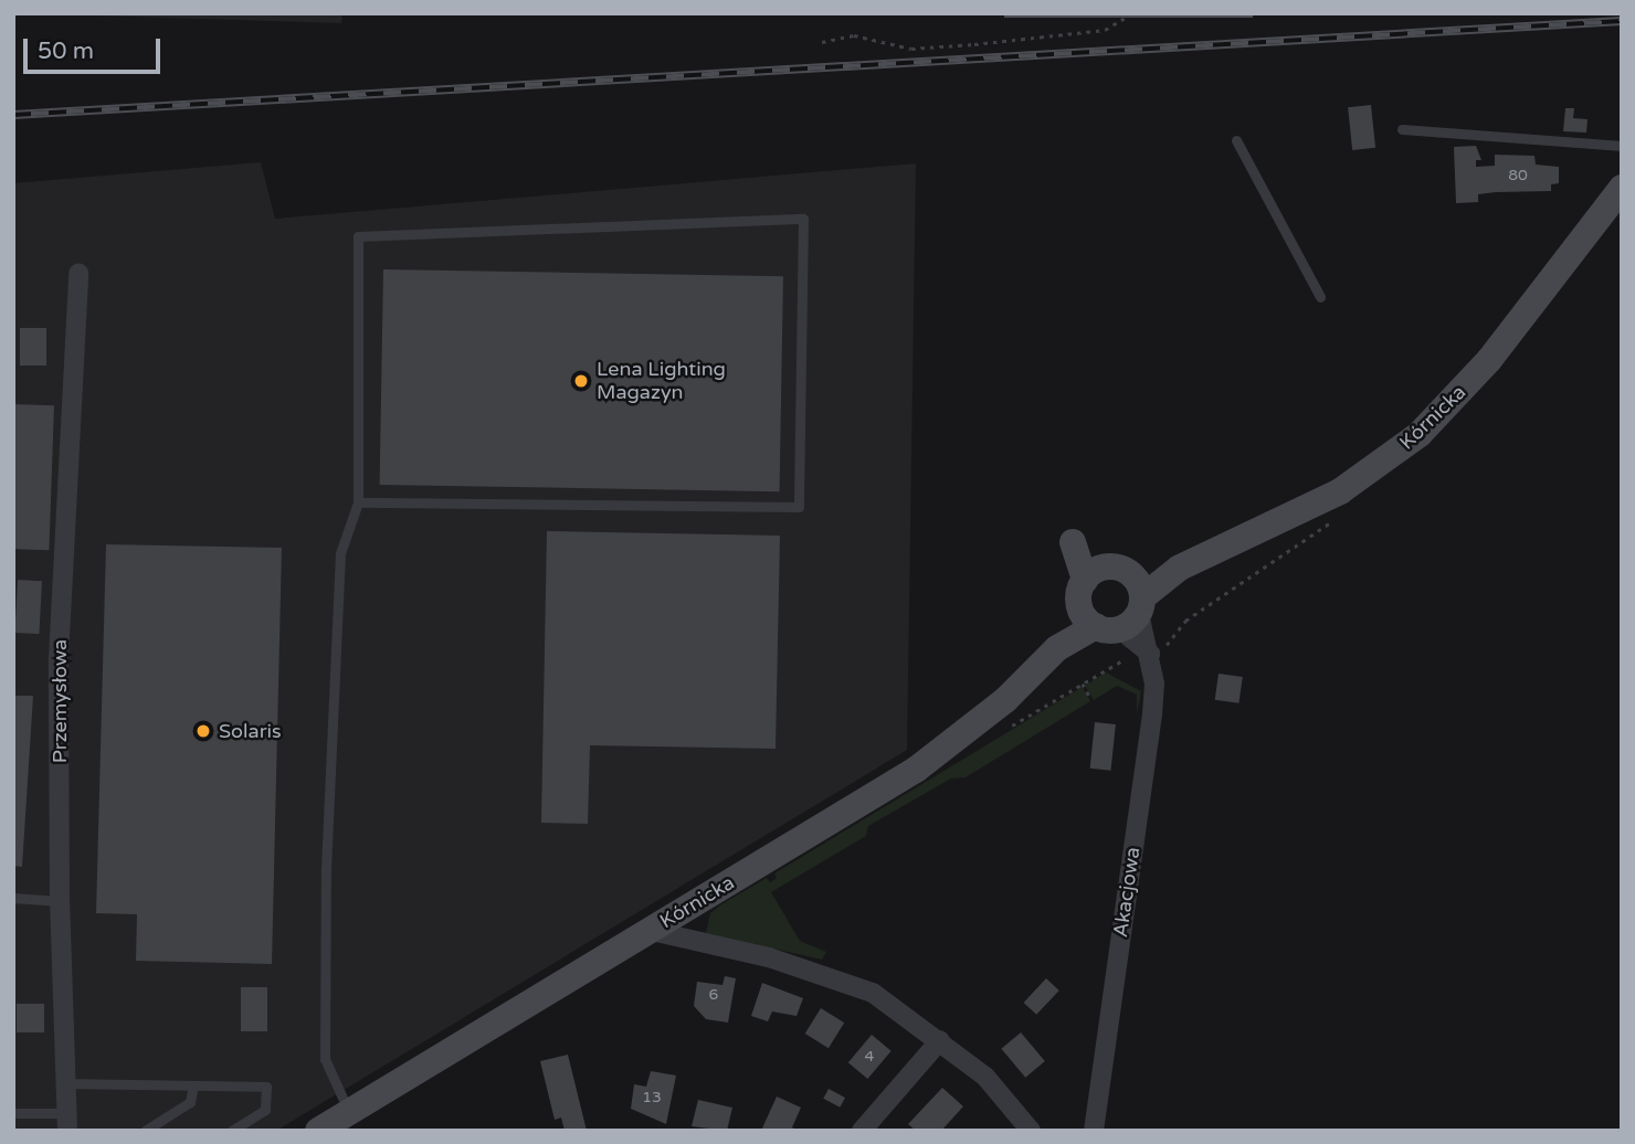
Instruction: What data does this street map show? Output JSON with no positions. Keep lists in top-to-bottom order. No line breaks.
{"streets":{"street":["Kórnicka","Przemysłowa","Akacjowa"]},"crossings":[["Kórnicka","Akacjowa"]],"places":["Lena Lighting Magazyn","Solaris"],"house_numbers":["80","6","4","13"],"scale_bar":"50 m"}
